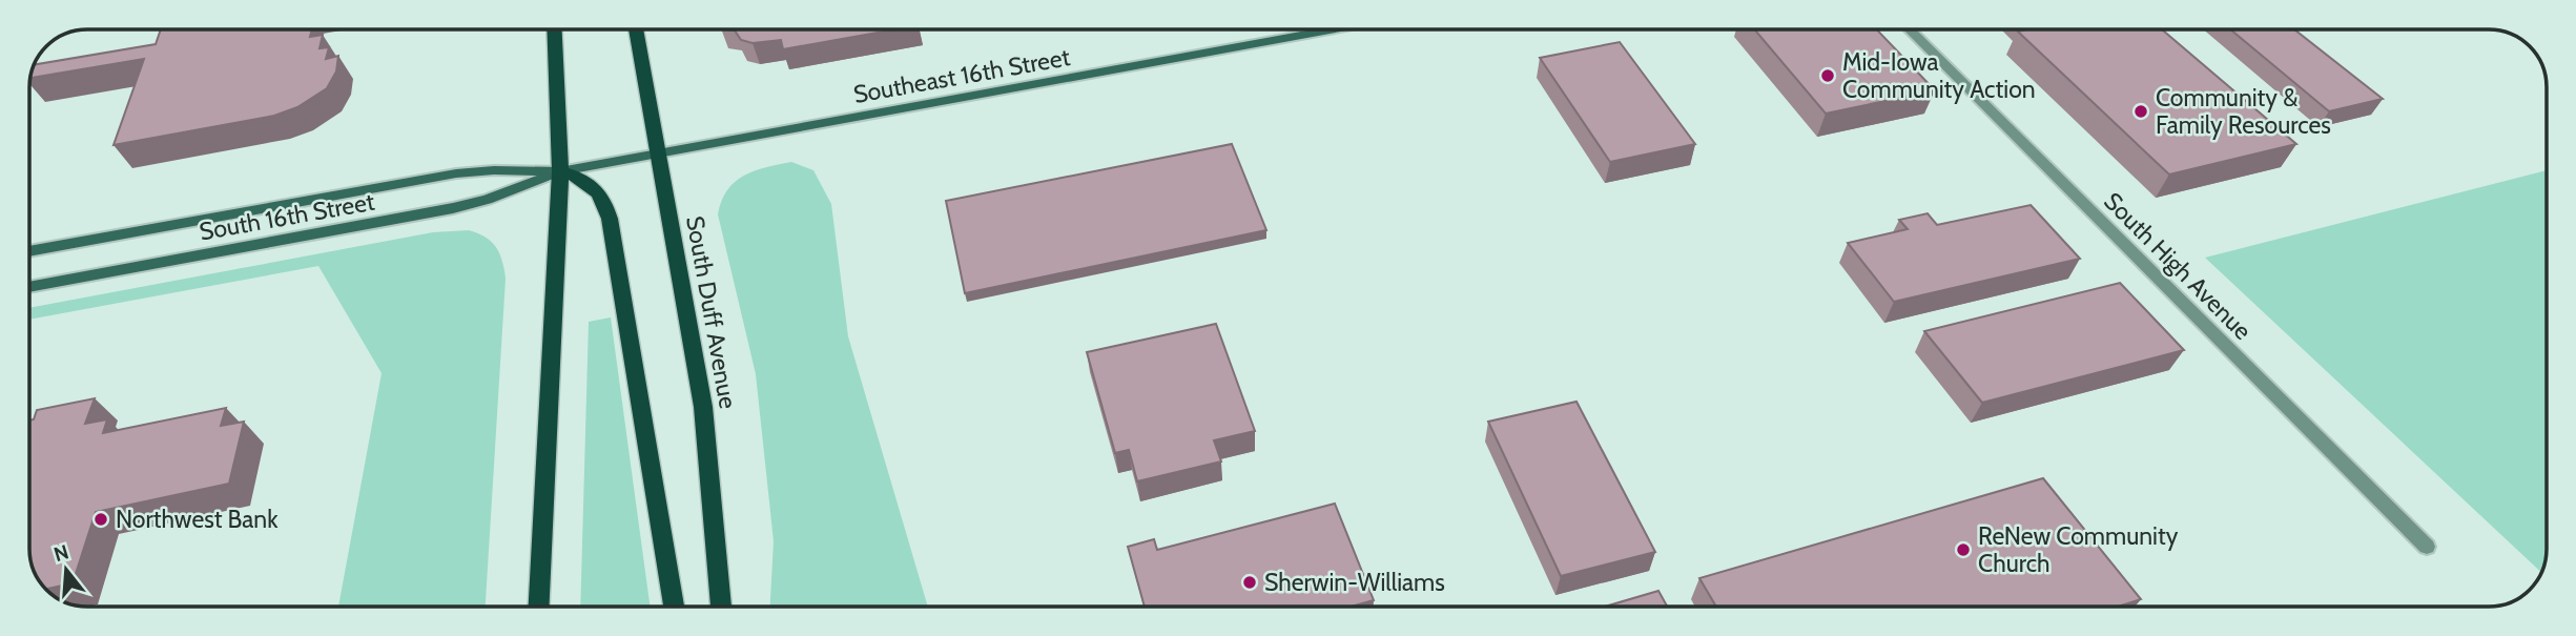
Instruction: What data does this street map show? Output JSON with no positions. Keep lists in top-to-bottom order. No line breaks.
{"streets":{"main road":["Southeast 16th Street","South 16th Street","South Duff Avenue"],"street":["South High Avenue"]},"crossings":[["Southeast 16th Street","South 16th Street"],["Southeast 16th Street","South Duff Avenue"],["South 16th Street","South Duff Avenue"]],"places":["Mid-Iowa Community Action","Community & Family Resources","Northwest Bank","ReNew Community Church","Sherwin-Williams"],"north":"top"}
